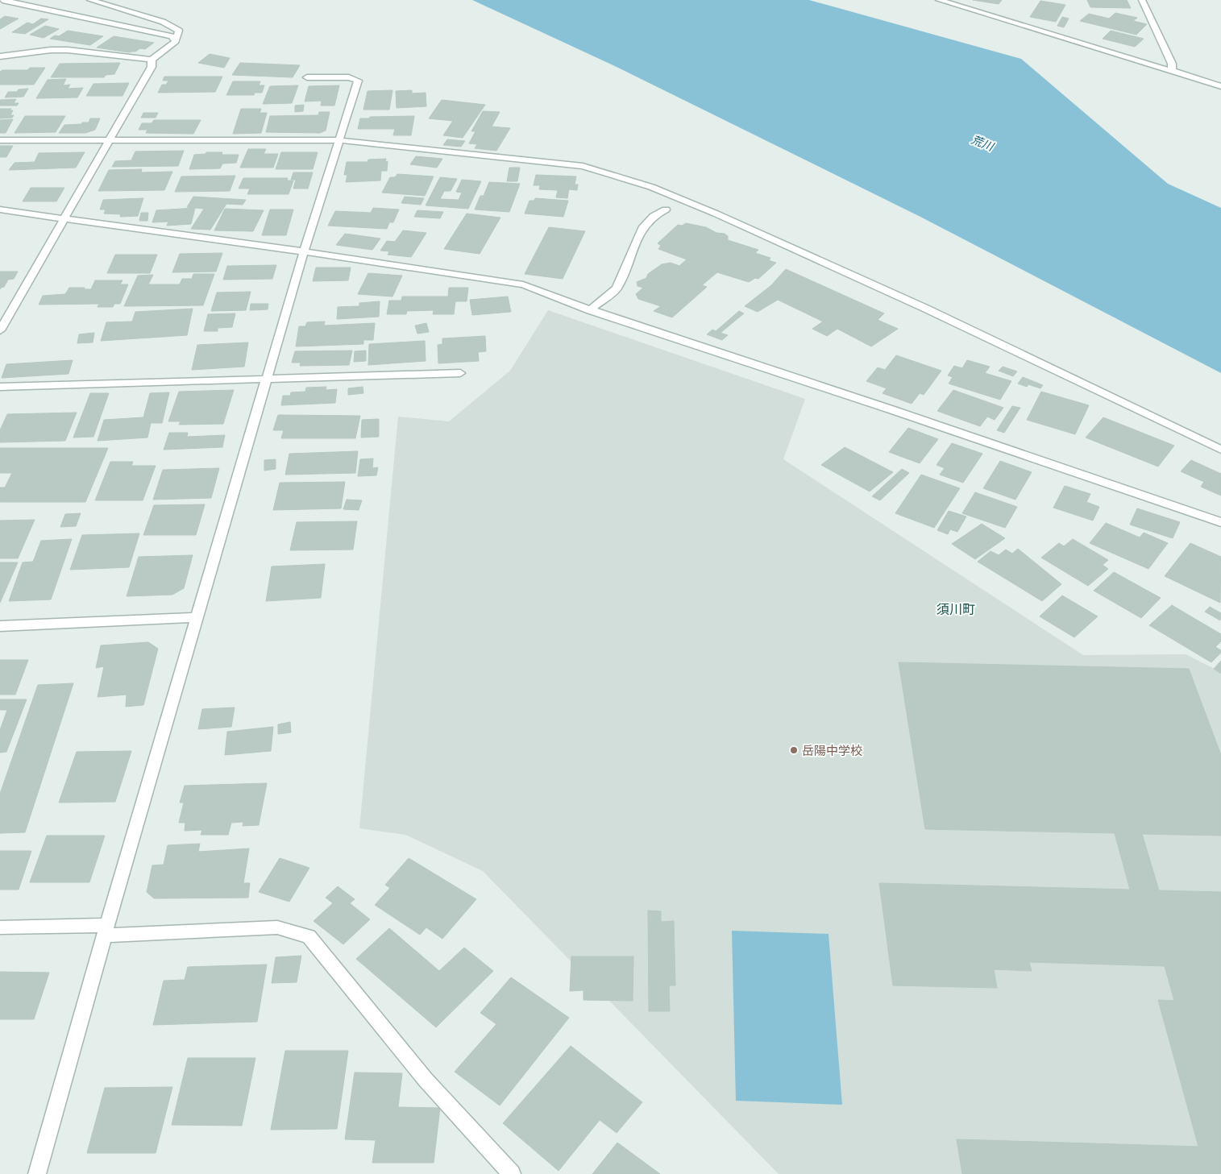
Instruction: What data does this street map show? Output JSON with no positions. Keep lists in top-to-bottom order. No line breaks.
{"districts":["須川町"],"water":["荒川"],"places":["岳陽中学校"]}
